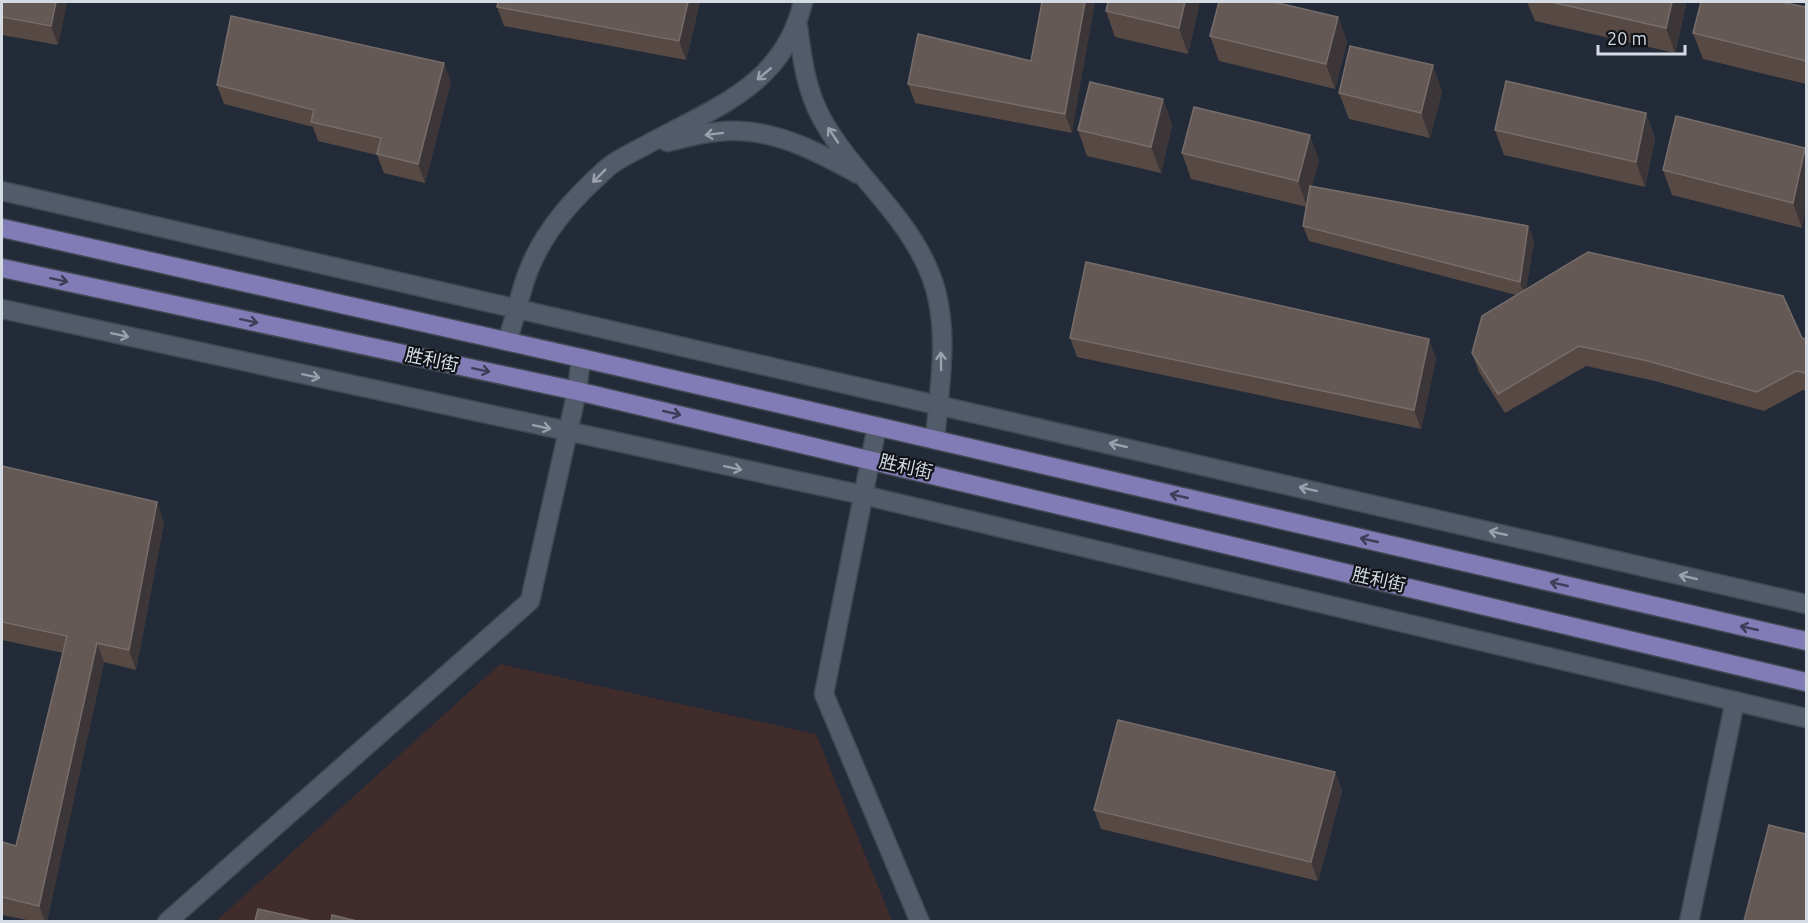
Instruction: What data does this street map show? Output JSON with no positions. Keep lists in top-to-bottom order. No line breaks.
{"streets":{"main road":["胜利街"]},"scale_bar":"20 m"}
